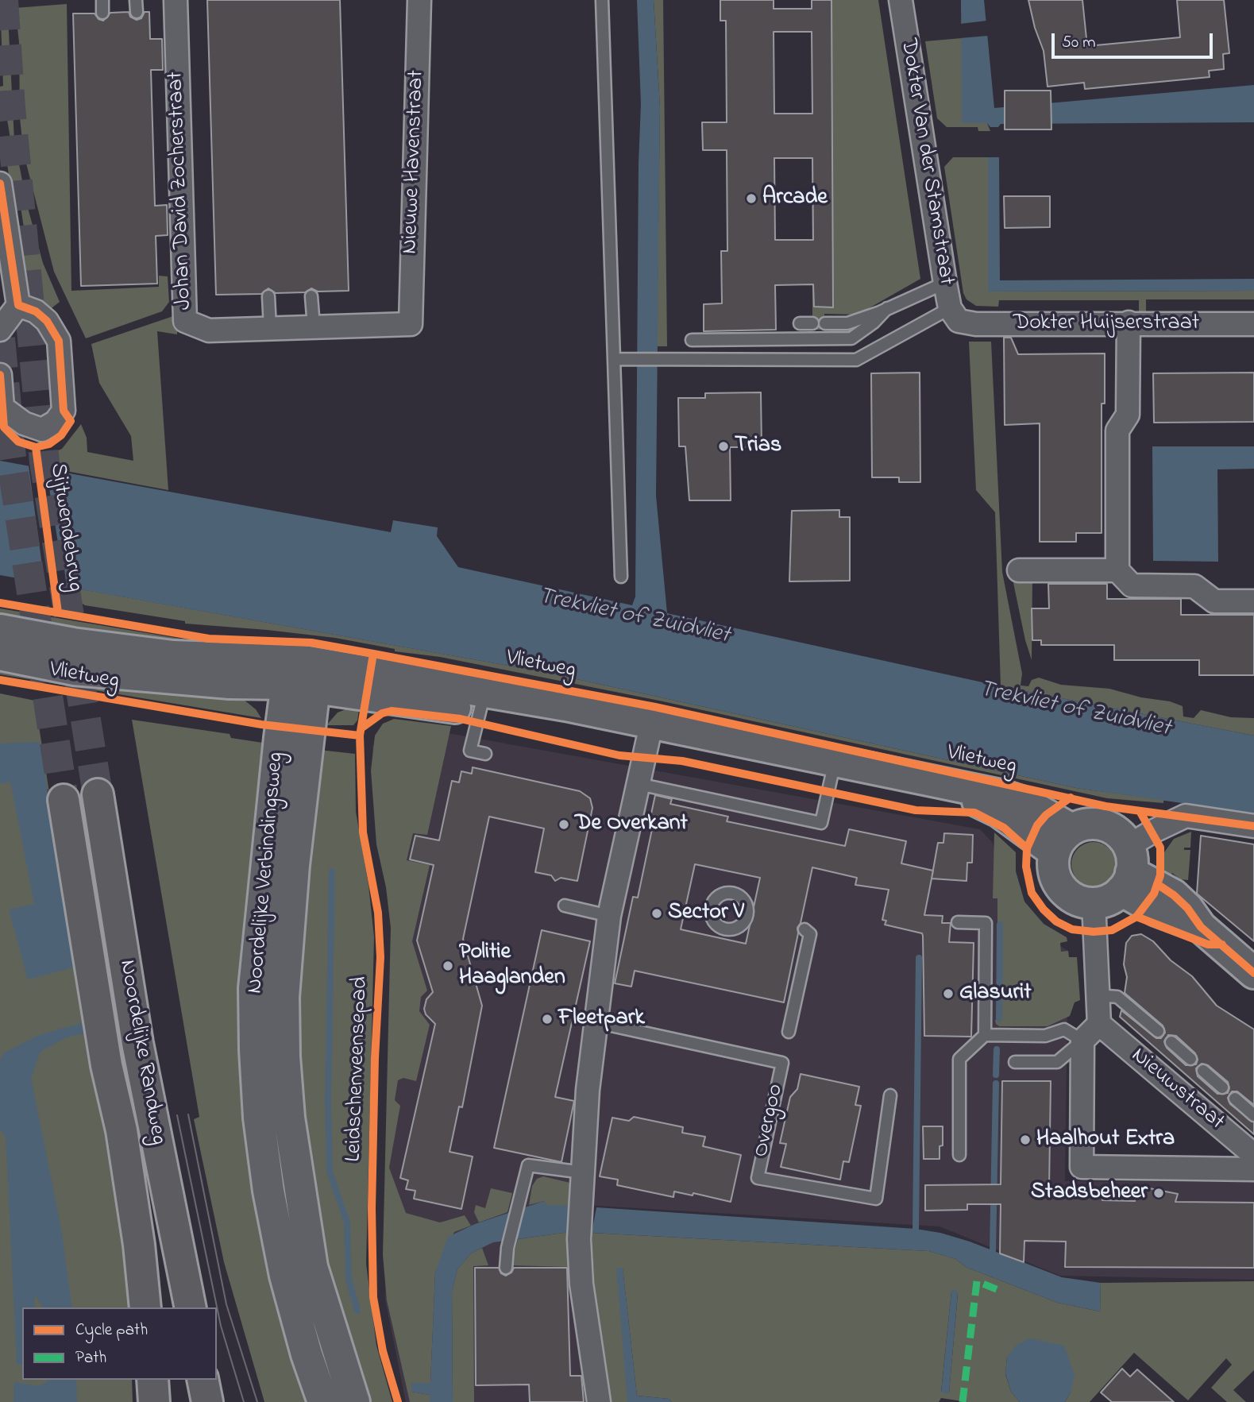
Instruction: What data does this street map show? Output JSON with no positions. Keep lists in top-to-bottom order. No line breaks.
{"streets":{"main road":["Noordelijke Randweg"],"street":["Nieuwe Havenstraat","Dokter Van der Stamstraat","Johan David Zocherstraat","Dokter Huijserstraat","Vlietweg","Noordelijke Verbindingsweg","Nieuwstraat"],"lane":["Overgoo"],"cycle path":["Sijtwendebrug","Leidschenveensepad"]},"crossings":[["Nieuwe Havenstraat","Johan David Zocherstraat"],["Dokter Van der Stamstraat","Dokter Huijserstraat"],["Vlietweg","Noordelijke Verbindingsweg"]],"water":["Trekvliet of Zuidvliet"],"places":["Arcade","Trias","De Overkant","Sector V","Politie Haaglanden","Glasurit","Fleetpark","Haalhout Extra","Stadsbeheer"],"legend":["Cycle path","Path"],"scale_bar":"50 m"}
